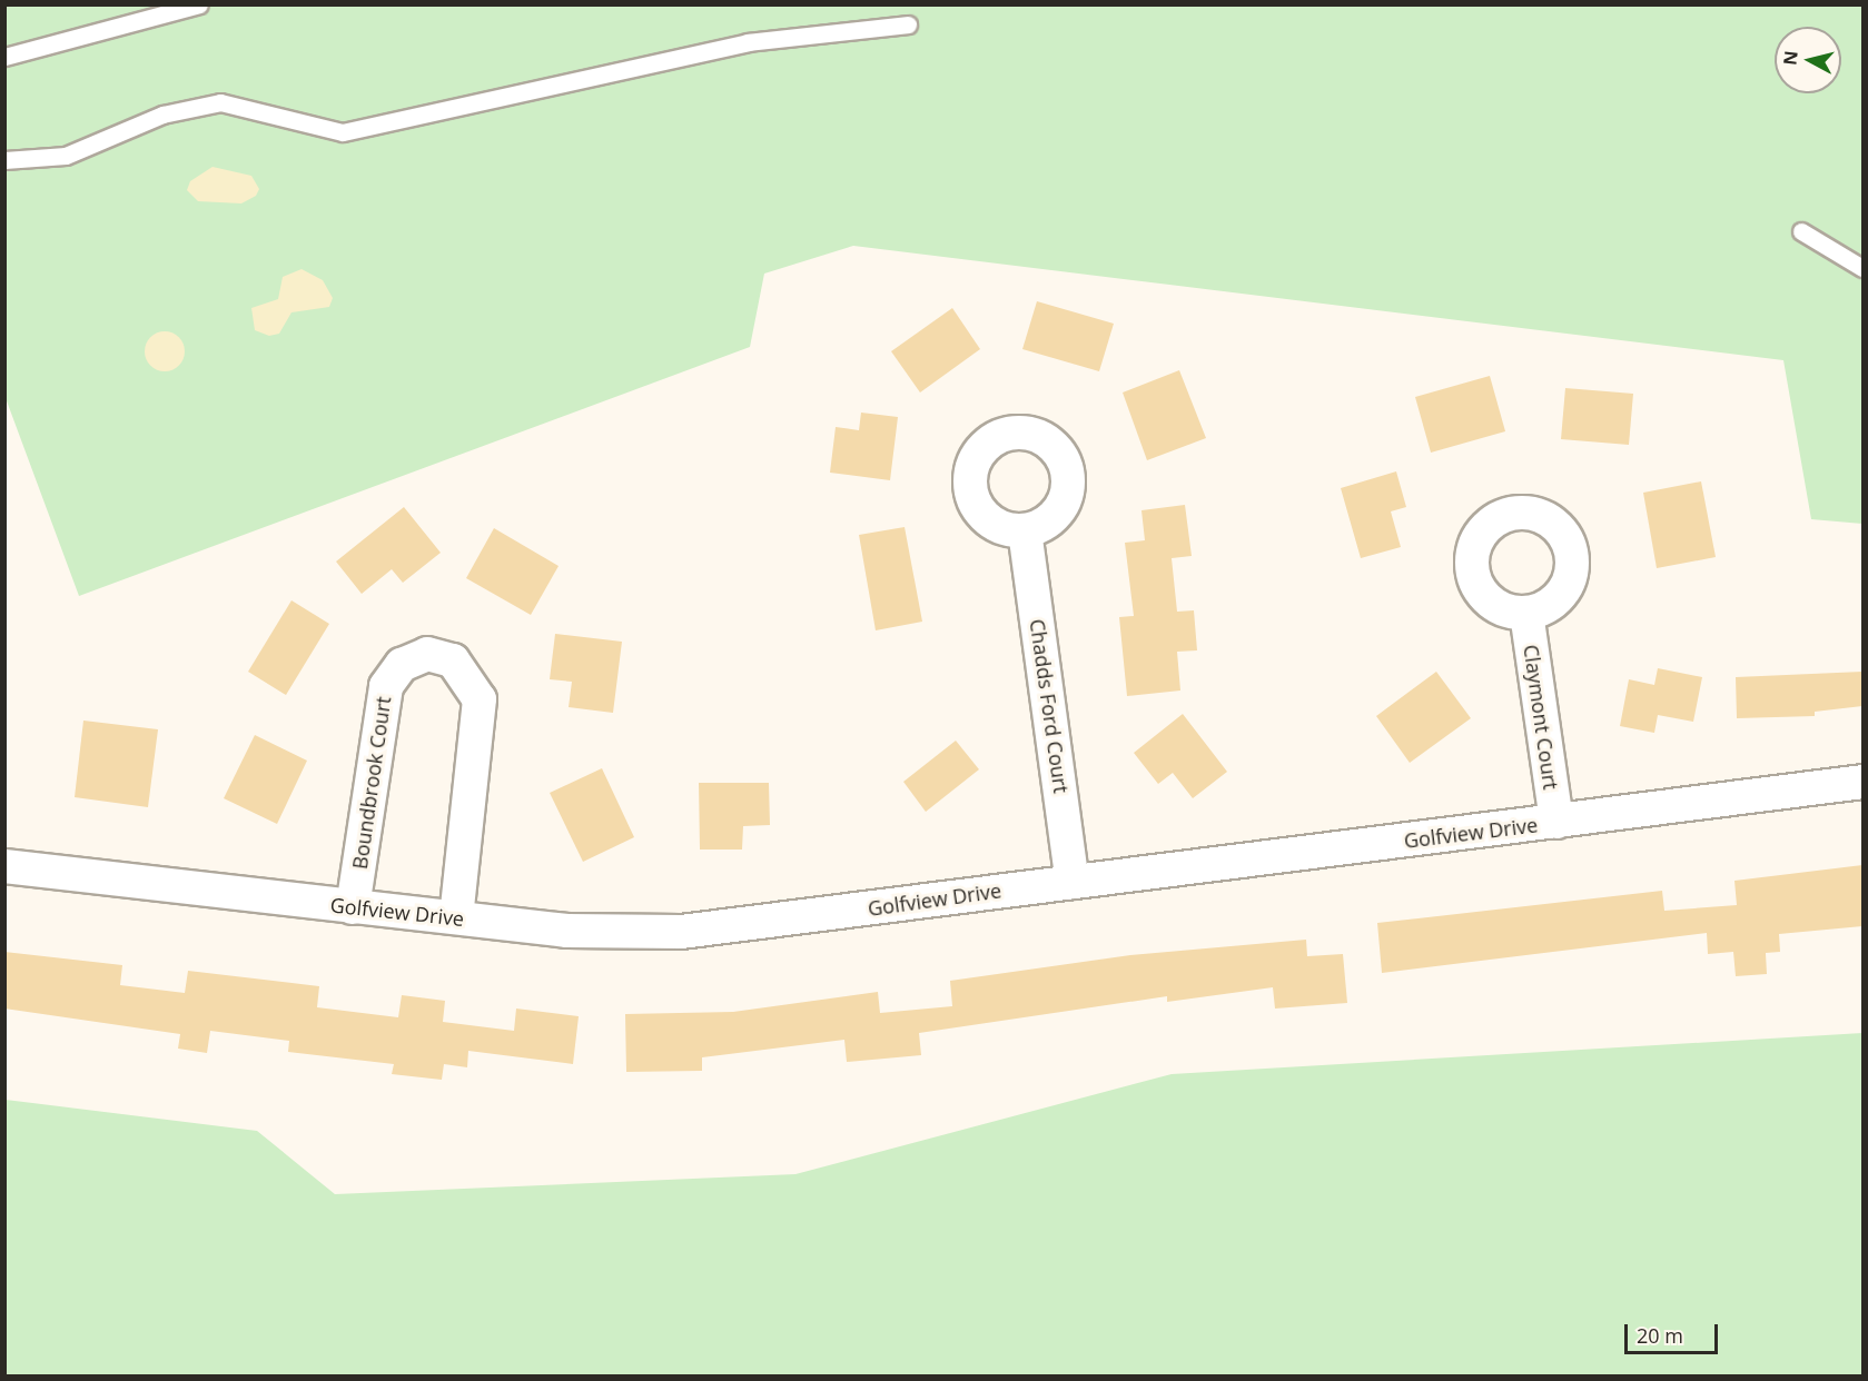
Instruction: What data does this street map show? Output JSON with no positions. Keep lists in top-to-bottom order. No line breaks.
{"streets":{"street":["Chadds Ford Court","Claymont Court","Boundbrook Court","Golfview Drive"]},"crossings":[["Chadds Ford Court","Golfview Drive"],["Claymont Court","Golfview Drive"],["Boundbrook Court","Golfview Drive"]],"scale_bar":"20 m","north":"left"}
